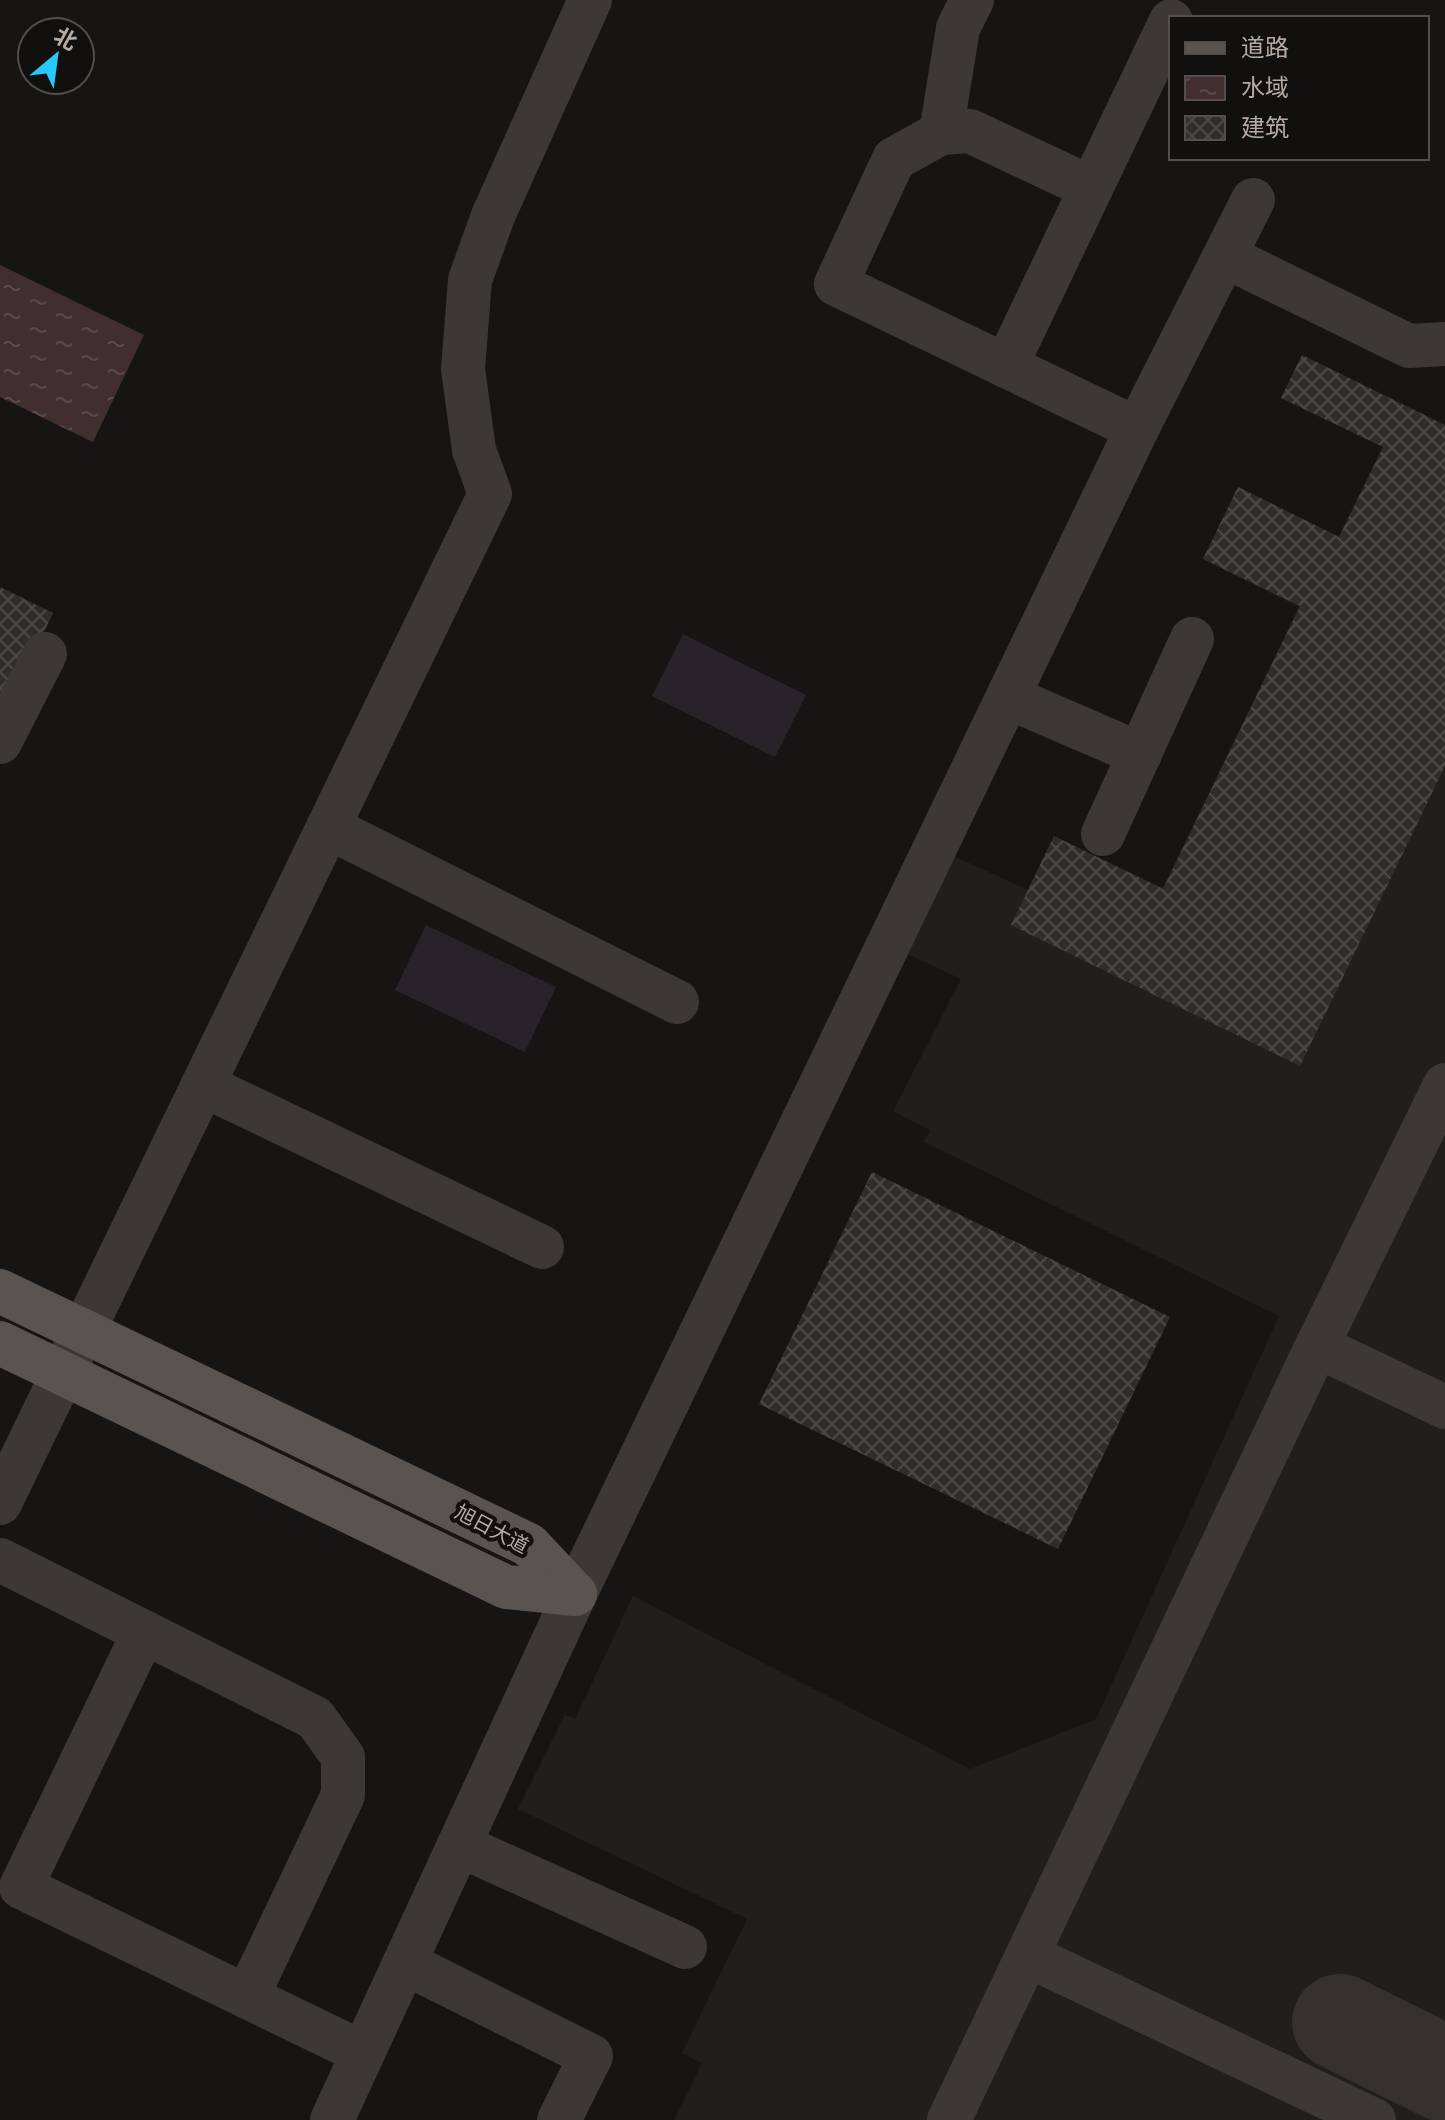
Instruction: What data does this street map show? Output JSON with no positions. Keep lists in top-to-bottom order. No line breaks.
{"streets":{"main road":["旭日大道"]},"legend":["道路","水域","建筑"],"north":"top right"}
